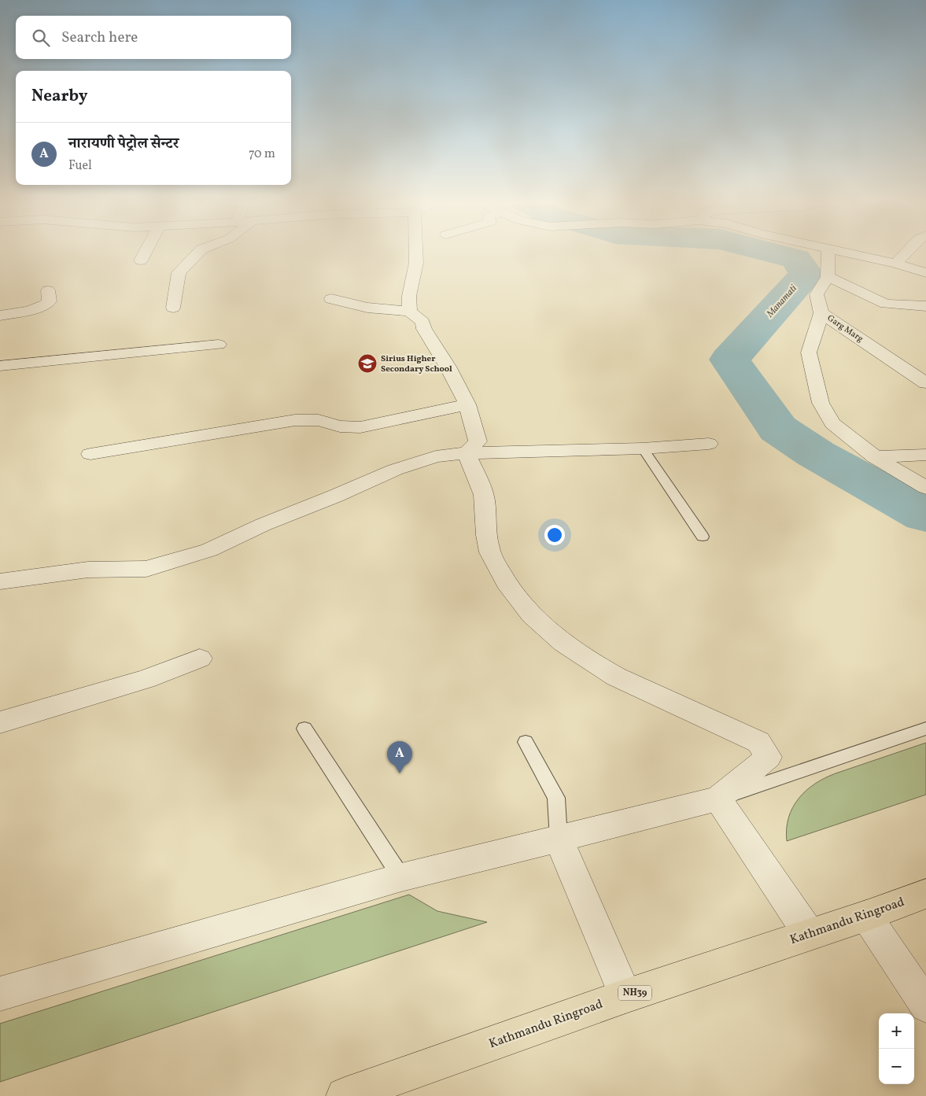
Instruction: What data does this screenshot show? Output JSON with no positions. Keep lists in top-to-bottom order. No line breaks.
{"streets":{"highway":["Kathmandu Ringroad","NH39"],"street":["Garg Marg"]},"water":["Manamati"],"places":{"school or university":["Sirius Higher Secondary School"]},"page":{"search":"Search here","heading":"Nearby","list":[{"mark":"A","name":"नारायणी पेट्रोल सेन्टर","note":"Fuel","value":"70 m"}],"pins":"A","map_buttons":["+","−"]}}
